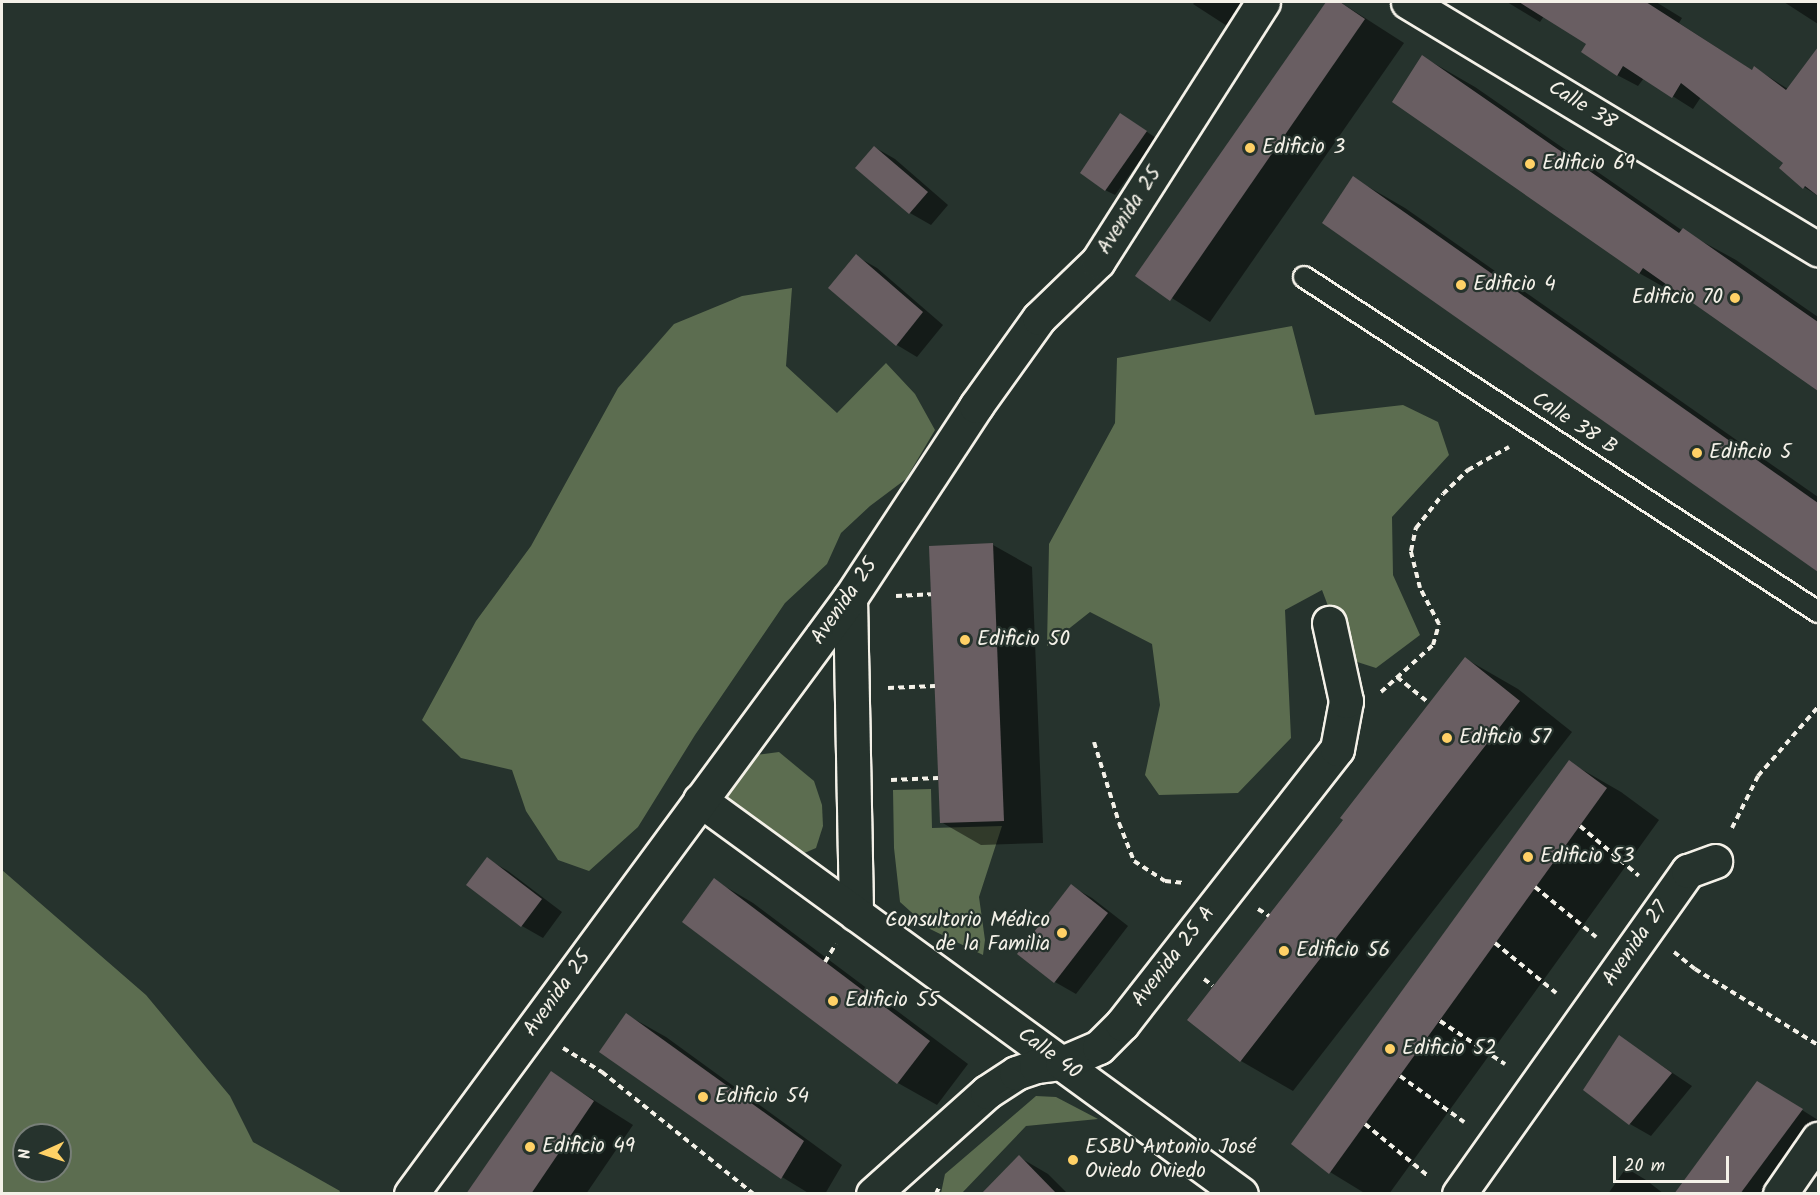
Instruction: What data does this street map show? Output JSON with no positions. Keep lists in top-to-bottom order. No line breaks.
{"streets":{"street":["Calle 38","Avenida 25","Avenida 27","Avenida 25 A","Calle 40"],"lane":["Calle 38 B"]},"crossings":[["Avenida 25","Calle 40"],["Avenida 25 A","Calle 40"]],"places":["Edificio 3","Edificio 69","Edificio 4","Edificio 70","Edificio 5","Edificio 50","Edificio 57","Edificio 53","Consultorio Médico de la Familia","Edificio 56","Edificio 55","Edificio 52","Edificio 54","Edificio 49","ESBU Antonio José Oviedo Oviedo"],"scale_bar":"20 m","north":"left"}
